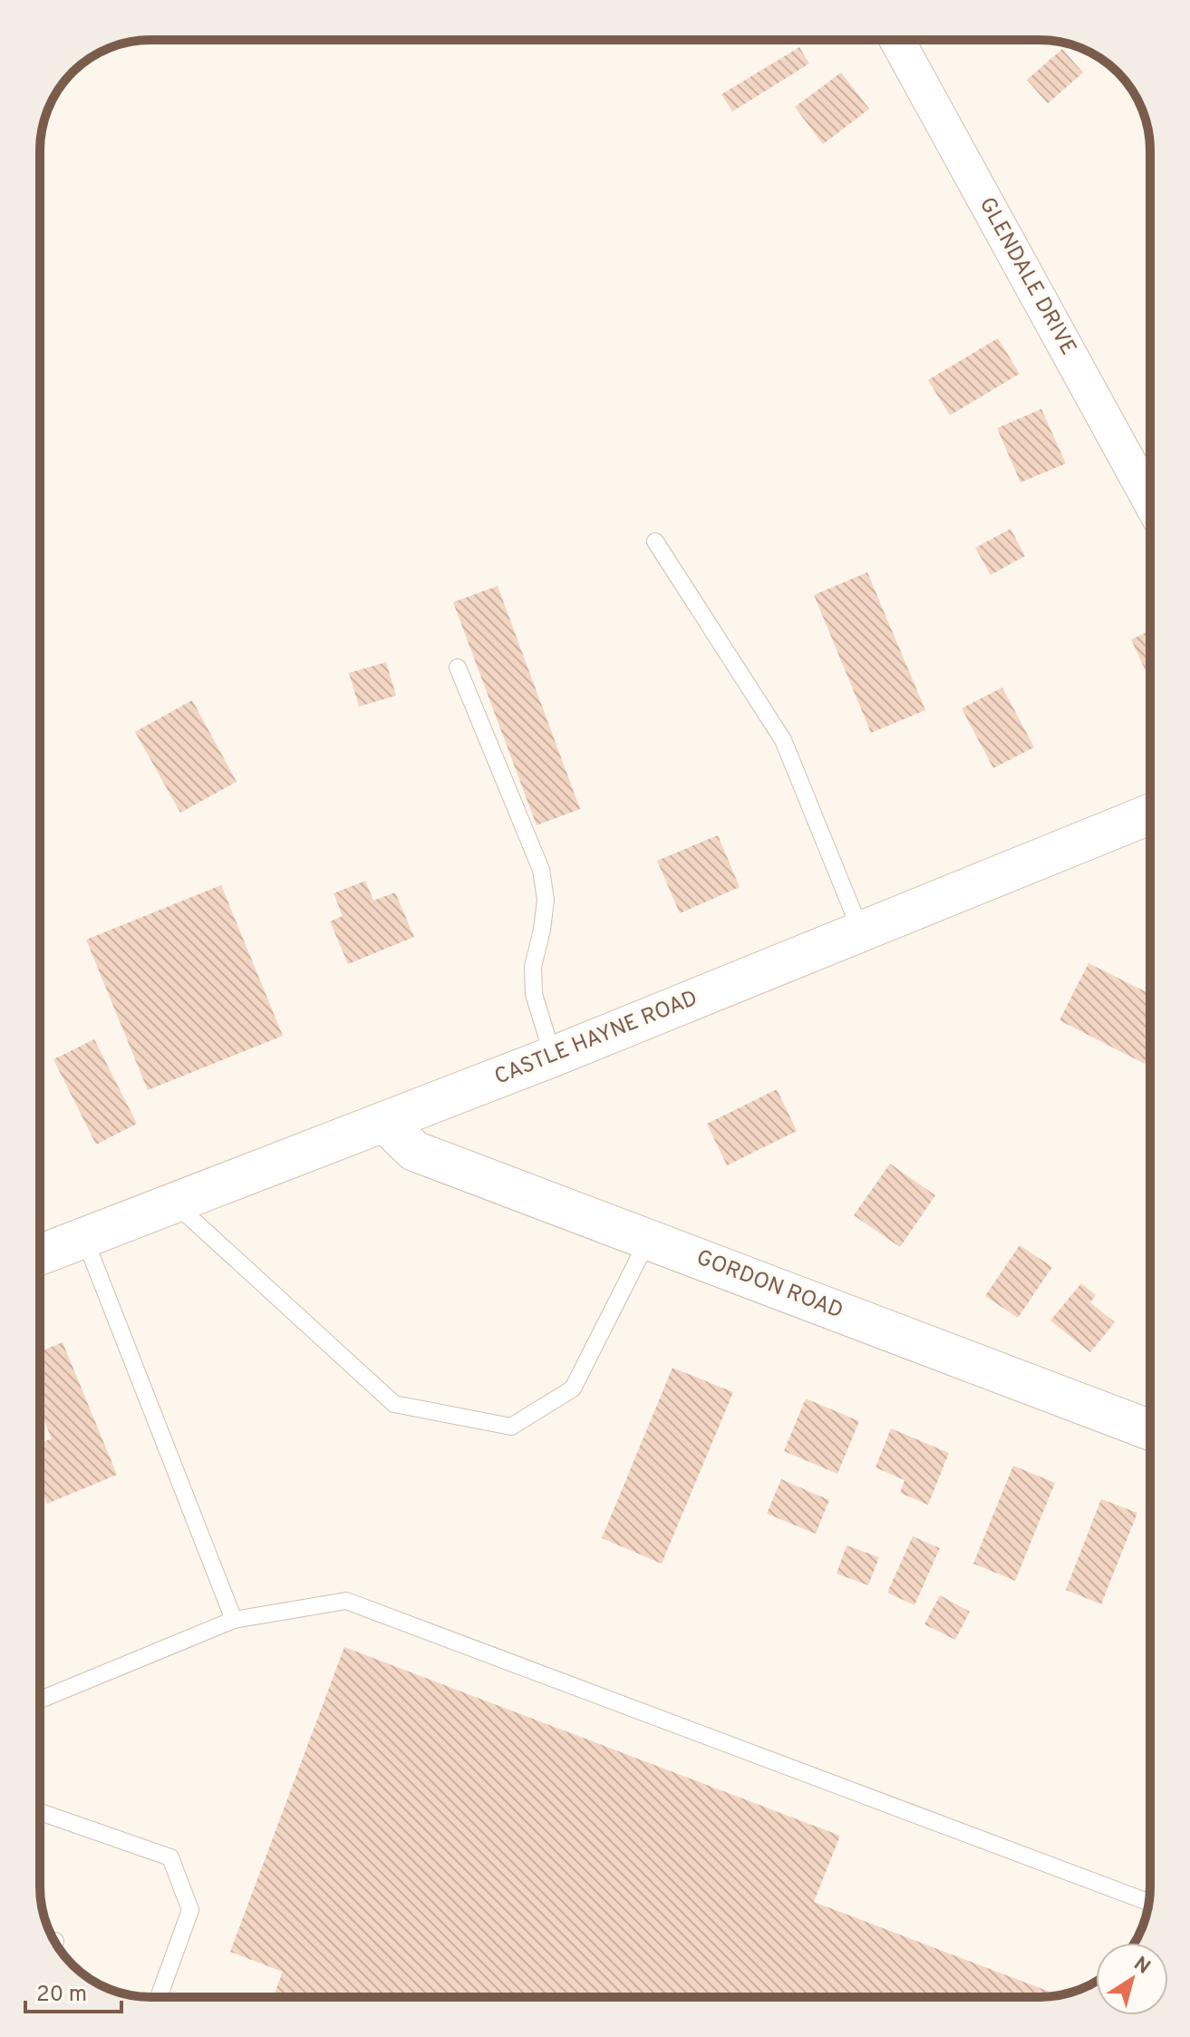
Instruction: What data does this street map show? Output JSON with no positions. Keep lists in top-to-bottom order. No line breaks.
{"streets":{"main road":["CASTLE HAYNE ROAD","GORDON ROAD"],"street":["GLENDALE DRIVE"]},"crossings":[["CASTLE HAYNE ROAD","GORDON ROAD"]],"scale_bar":"20 m","north":"top right"}
